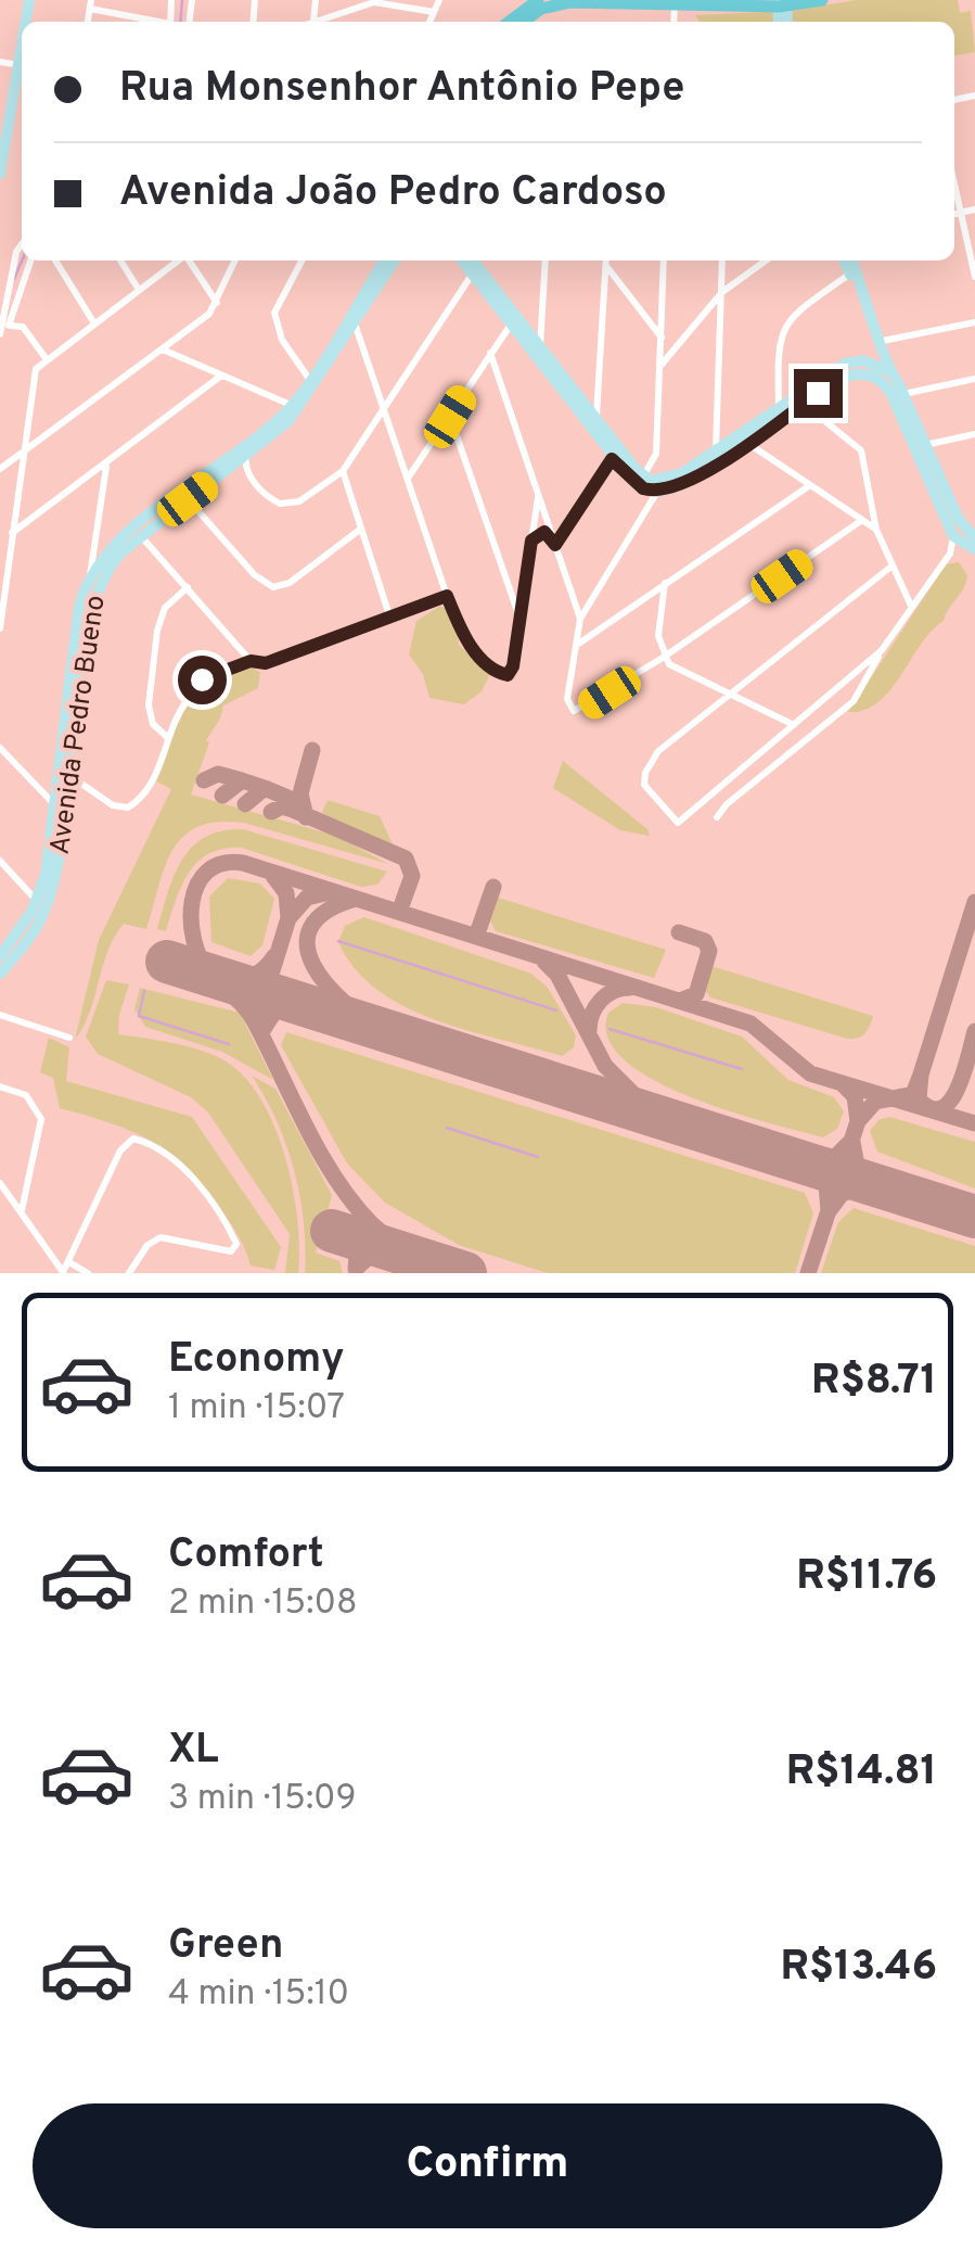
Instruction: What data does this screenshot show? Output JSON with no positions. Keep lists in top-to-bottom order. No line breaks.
{"streets":{"main road":["Avenida Pedro Bueno"]},"page":{"banner":["Rua Monsenhor Antônio Pepe","Avenida João Pedro Cardoso"],"list":[{"name":"Economy","note":"1 min · 15:07","value":"R$8.71"},{"name":"Comfort","note":"2 min · 15:08","value":"R$11.76"},{"name":"XL","note":"3 min · 15:09","value":"R$14.81"},{"name":"Green","note":"4 min · 15:10","value":"R$13.46"}],"buttons":"Confirm"}}
